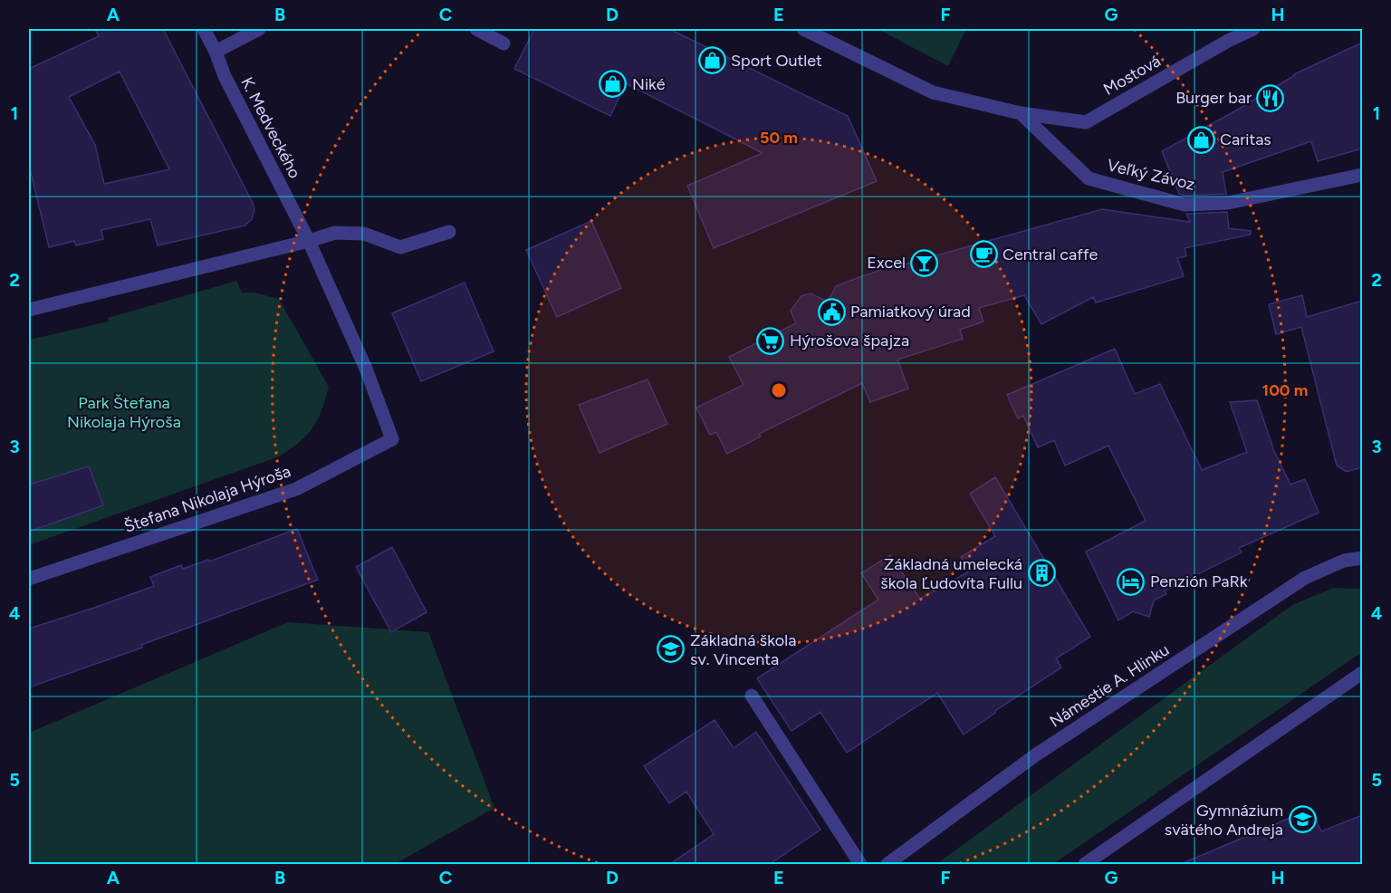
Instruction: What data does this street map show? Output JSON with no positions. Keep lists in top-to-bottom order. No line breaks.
{"streets":{"street":["Mostová","K. Medveckého","Veľký Závoz","Štefana Nikolaja Hýroša","Námestie A. Hlinku"]},"crossings":[["Mostová","Veľký Závoz"],["K. Medveckého","Štefana Nikolaja Hýroša"]],"parks":["Park Štefana Nikolaja Hýroša"],"places":{"shop":["Sport Outlet","Niké","Caritas"],"restaurant":["Burger bar"],"cafe":["Central caffe"],"bar":["Excel"],"public building":["Pamiatkový úrad"],"supermarket":["Hýrošova špajza"],"building":["Základná umelecká škola Ľudovíta Fullu"],"hotel":["Penzión PaRk"],"school or university":["Základná škola sv. Vincenta","Gymnázium svätého Andreja"]},"grid":{"columns":["A","B","C","D","E","F","G","H"],"rows":["1","2","3","4","5"]},"rings":["50 m","100 m"]}
